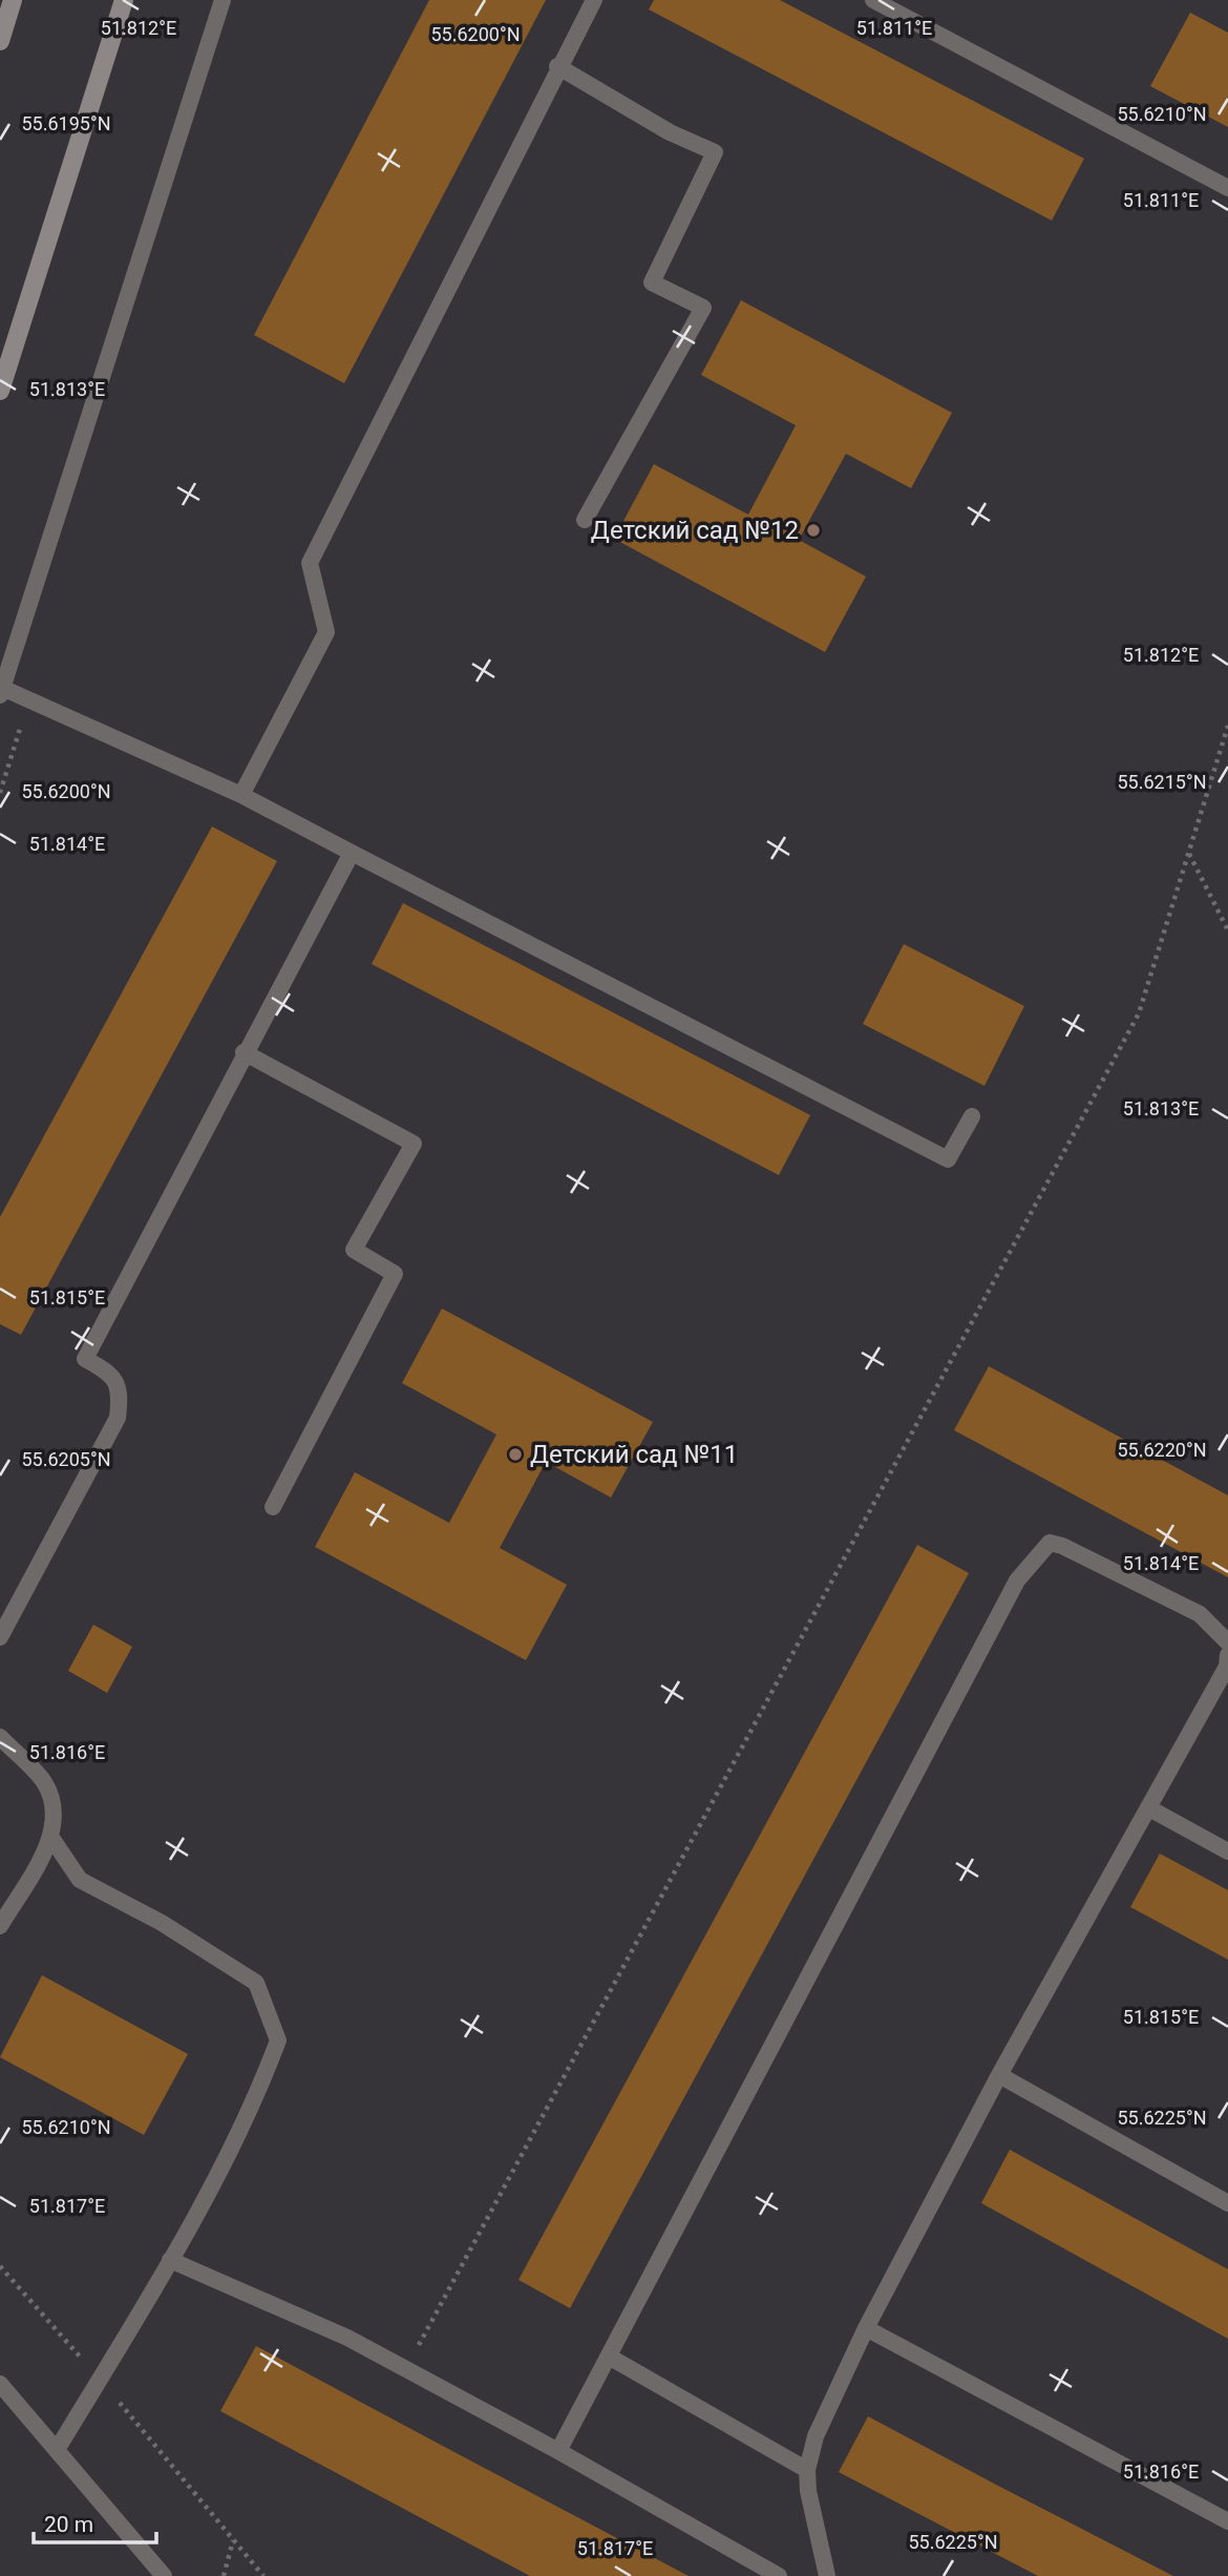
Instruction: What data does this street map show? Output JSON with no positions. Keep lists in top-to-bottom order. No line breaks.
{"places":["Детский сад №12","Детский сад №11"],"scale_bar":"20 m","coordinates":["51.812°E","51.811°E","55.6200°N","55.6210°N","55.6195°N","51.813°E","55.6215°N","51.814°E","51.815°E","55.6220°N","55.6205°N","51.816°E","55.6225°N","51.817°E"]}
